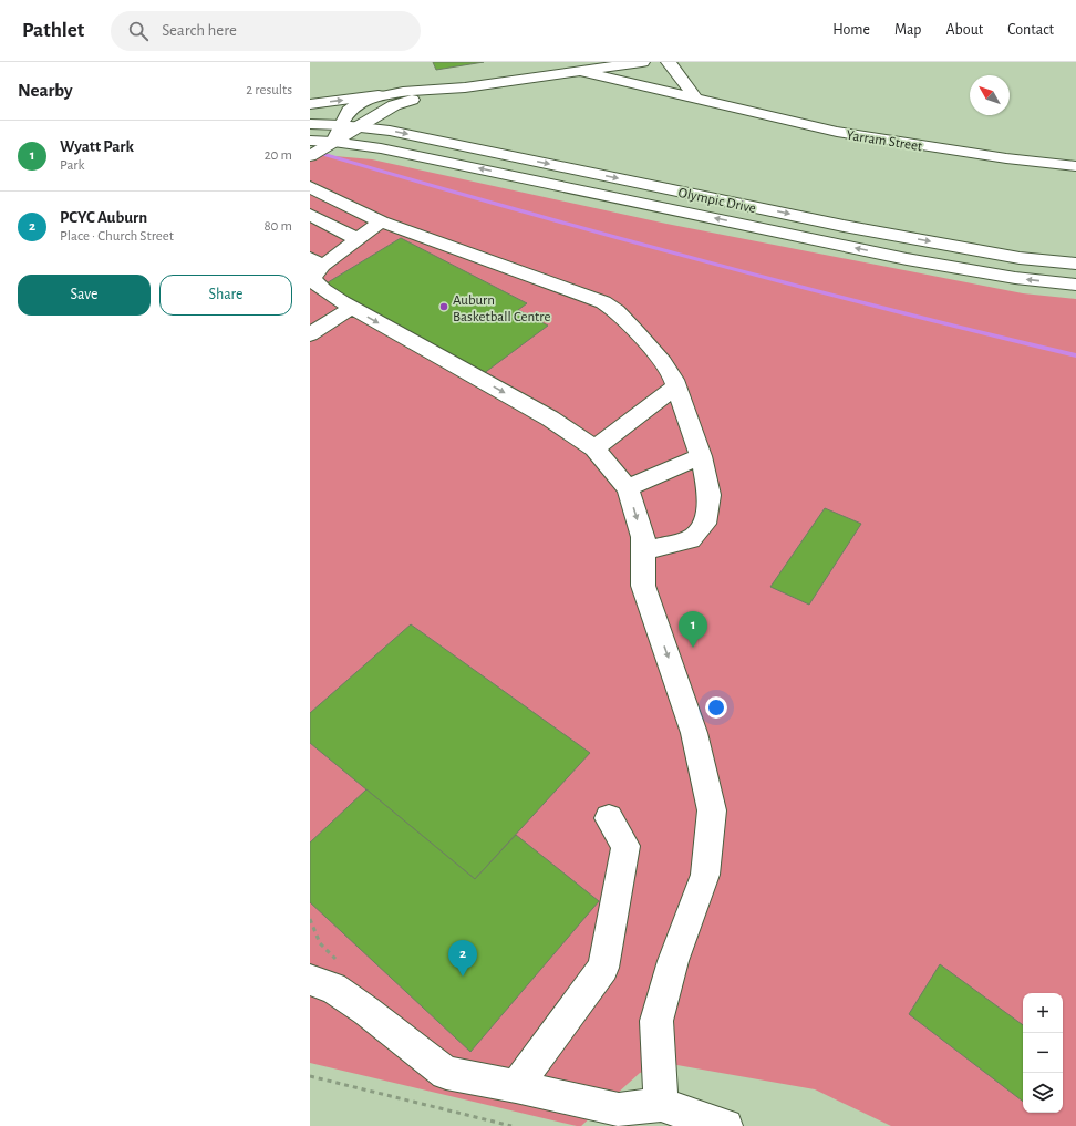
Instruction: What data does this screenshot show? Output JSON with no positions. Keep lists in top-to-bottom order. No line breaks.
{"streets":{"main road":["Yarram Street","Olympic Drive"]},"places":["Auburn Basketball Centre"],"north":"top left","page":{"header":"Pathlet","search":"Search here","nav":["Home","Map","About","Contact"],"heading":["Nearby","2 results"],"list":[{"mark":"1","name":"Wyatt Park","note":"Park","value":"20 m"},{"mark":"2","name":"PCYC Auburn","note":"Place · Church Street","value":"80 m"}],"buttons":["Save","Share"],"pins":["1","2"],"map_buttons":["+","−"]}}
